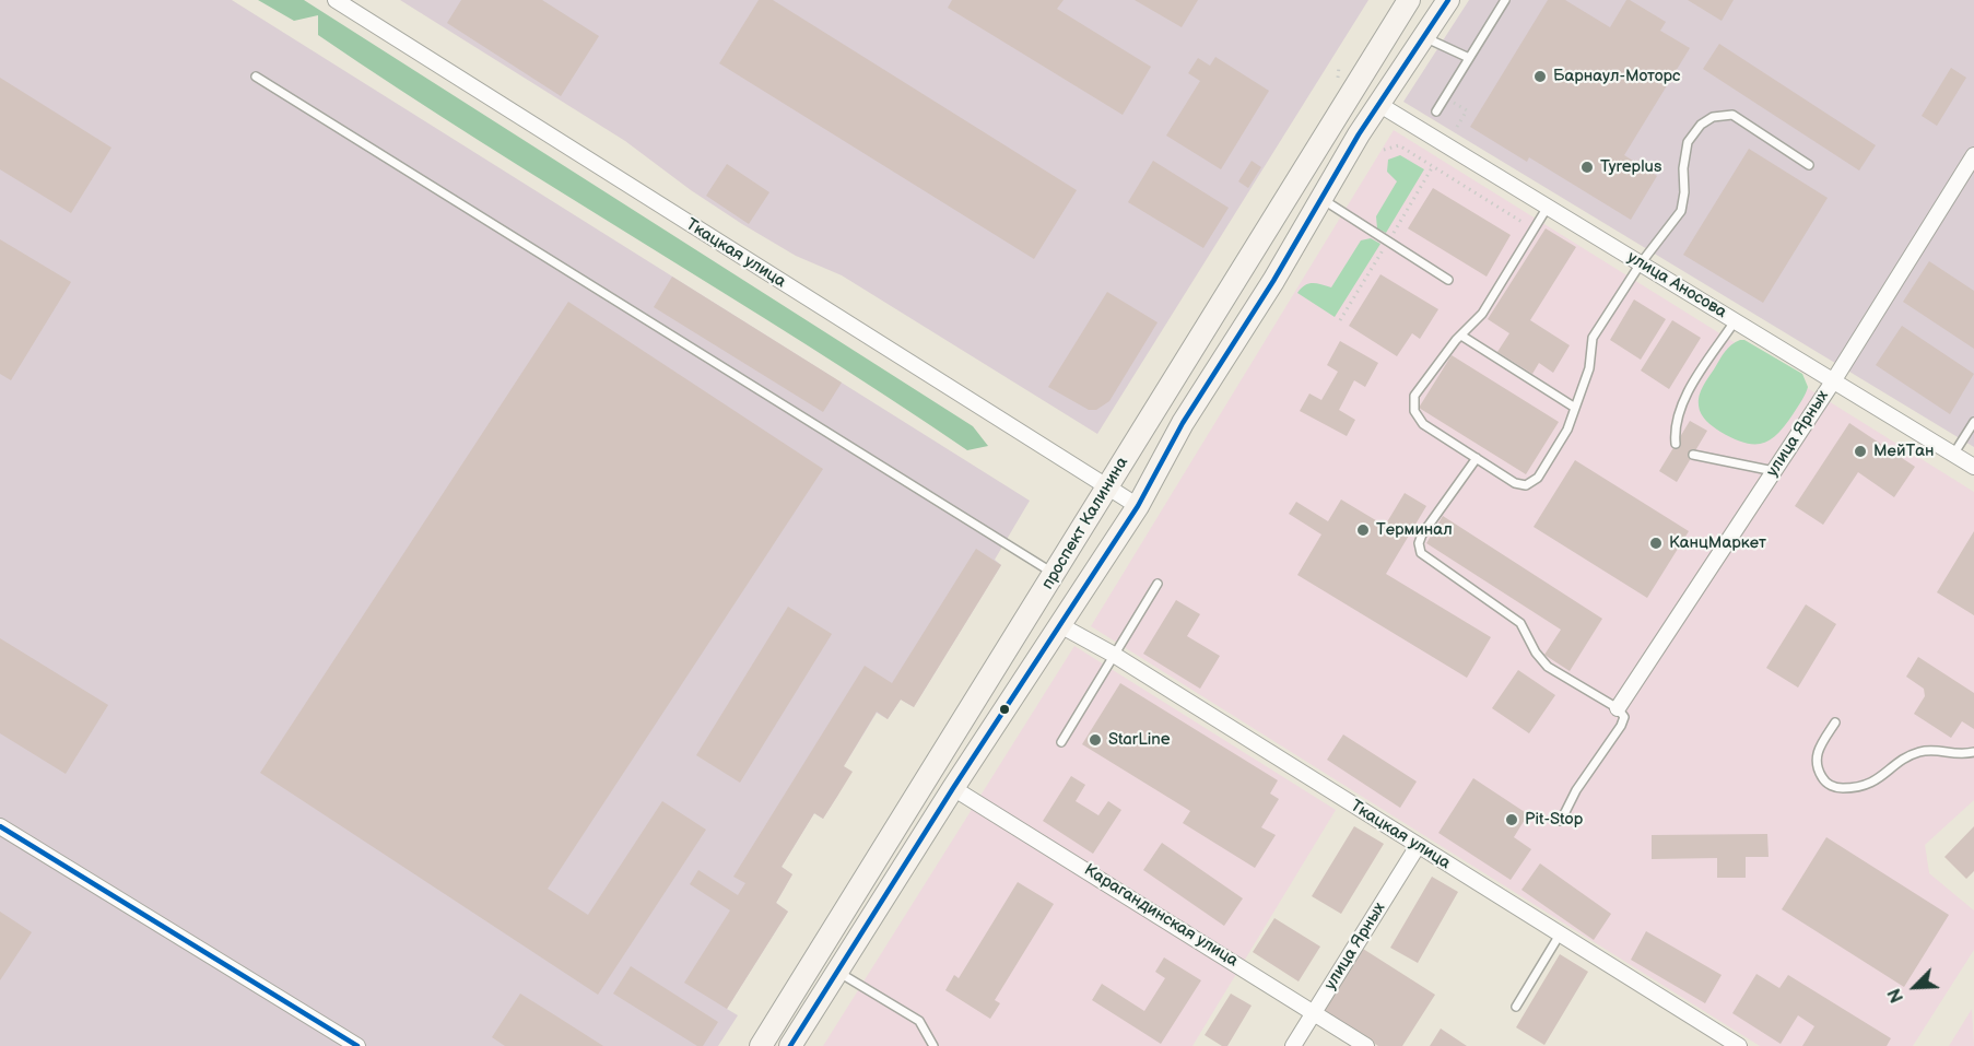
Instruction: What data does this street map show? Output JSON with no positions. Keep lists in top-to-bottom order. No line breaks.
{"streets":{"main road":["проспект Калинина"],"street":["Ткацкая улица","улица Аносова","улица Ярных","Карагандинская улица"]},"crossings":[["Ткацкая улица","улица Ярных"],["Ткацкая улица","проспект Калинина"],["улица Аносова","улица Ярных"],["улица Аносова","проспект Калинина"],["улица Ярных","Карагандинская улица"],["проспект Калинина","Карагандинская улица"]],"places":["Барнаул-Моторс","Tyreplus","МейТан","Терминал","КанцМаркет","StarLine","Pit-Stop"],"north":"bottom left"}
